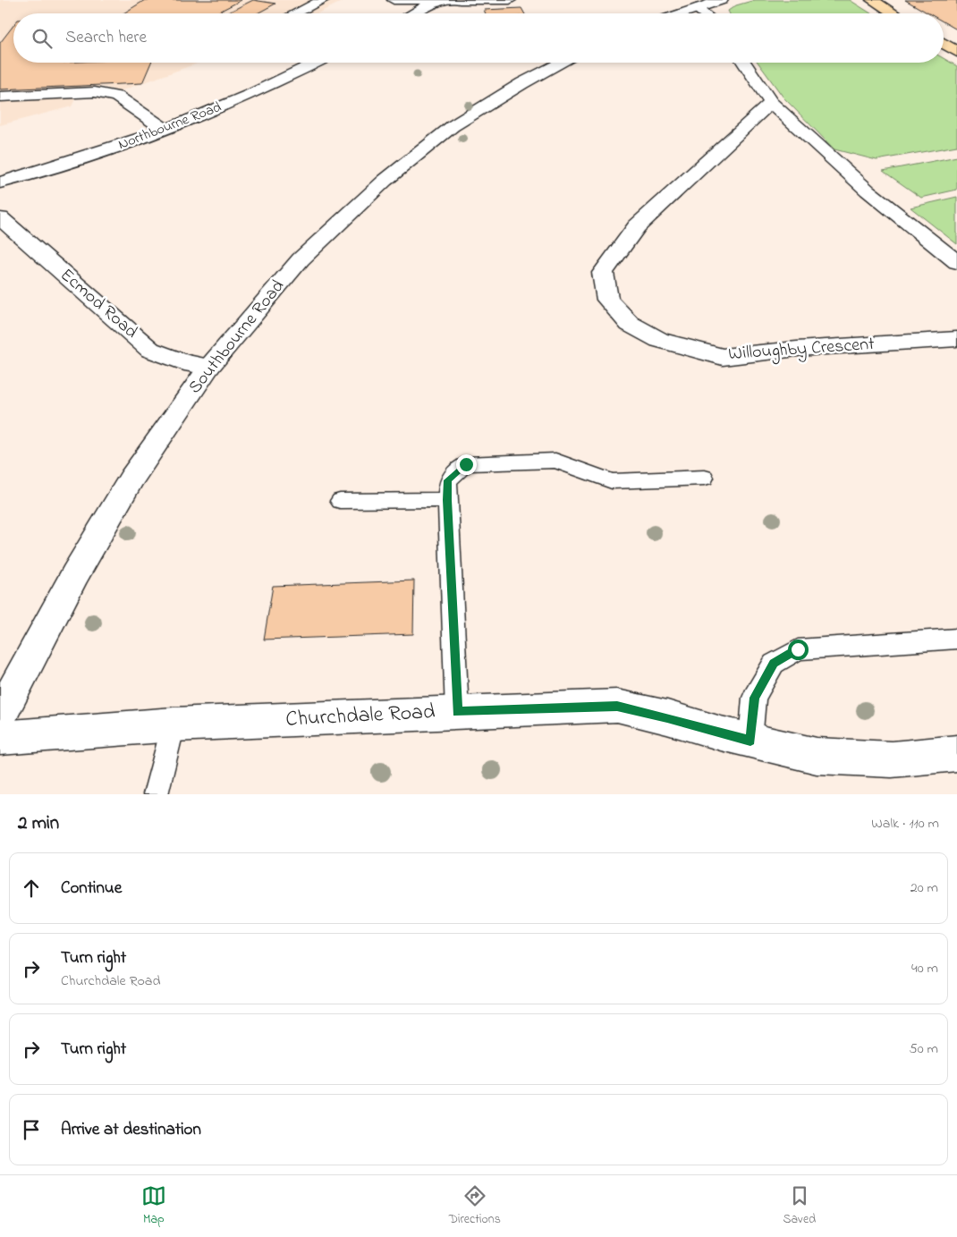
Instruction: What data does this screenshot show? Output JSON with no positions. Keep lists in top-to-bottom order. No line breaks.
{"streets":{"street":["Northbourne Road","Ecmod Road","Southbourne Road","Willoughby Crescent","Churchdale Road"]},"crossings":[["Ecmod Road","Southbourne Road"]],"page":{"search":"Search here","heading":["2 min","Walk · 110 m"],"list":[["Continue","20 m"],["Turn right","Churchdale Road","40 m"],["Turn right","50 m"],"Arrive at destination"],"nav":["Map","Directions","Saved"]}}
